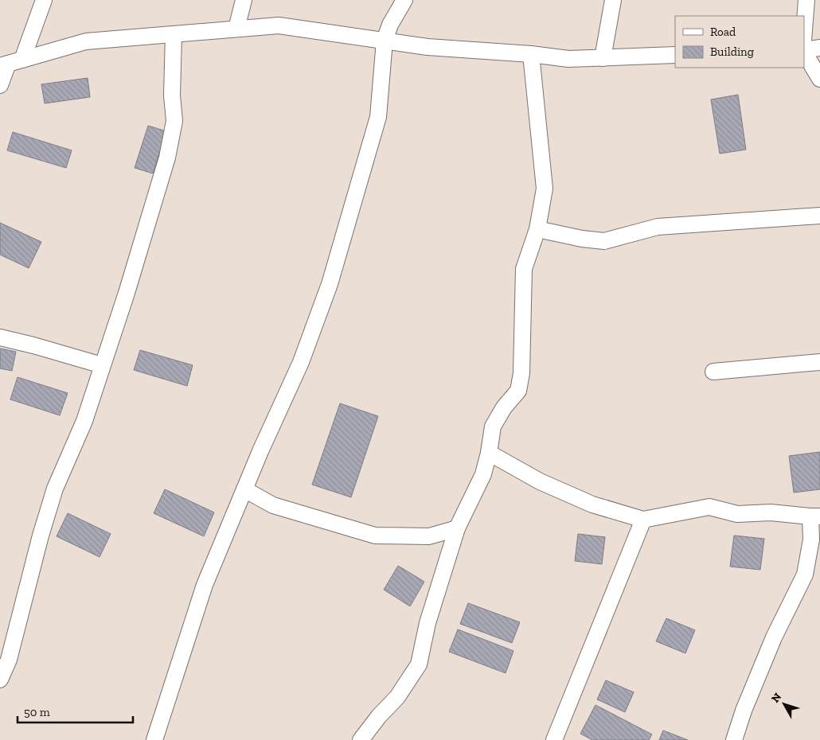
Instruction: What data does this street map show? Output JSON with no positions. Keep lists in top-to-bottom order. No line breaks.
{"legend":["Road","Building"],"scale_bar":"50 m","north":"top left"}
